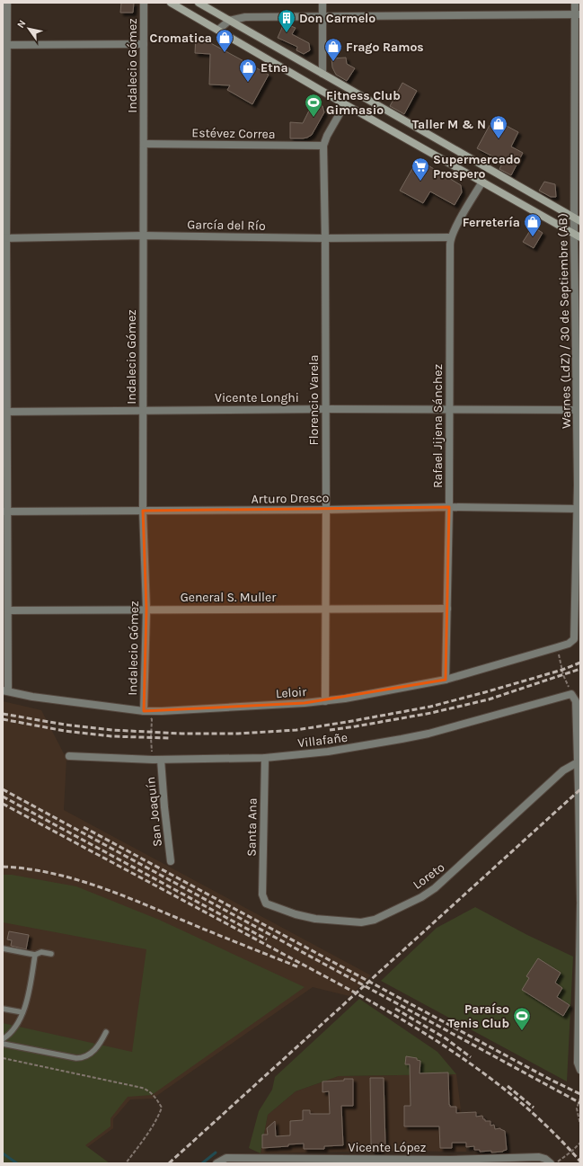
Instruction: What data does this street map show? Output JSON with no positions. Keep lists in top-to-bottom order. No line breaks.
{"streets":{"street":["Indalecio Gómez","Estévez Correa","García del Río","Warnes (LdZ) / 30 de Septiembre (AB)","Vicente Longhi","Florencio Varela","Rafael Jijena Sánchez","Arturo Dresco","General S. Muller","Leloir","Villafañe","San Joaquín","Santa Ana","Loreto","Vicente López"]},"crossings":[["Indalecio Gómez","Estévez Correa"],["Indalecio Gómez","García del Río"],["Indalecio Gómez","Vicente Longhi"],["Indalecio Gómez","Arturo Dresco"],["Indalecio Gómez","General S. Muller"],["Indalecio Gómez","Leloir"],["Estévez Correa","Florencio Varela"],["García del Río","Florencio Varela"],["García del Río","Rafael Jijena Sánchez"],["Warnes (LdZ) / 30 de Septiembre (AB)","Vicente Longhi"],["Warnes (LdZ) / 30 de Septiembre (AB)","Arturo Dresco"],["Warnes (LdZ) / 30 de Septiembre (AB)","Leloir"],["Vicente Longhi","Florencio Varela"],["Vicente Longhi","Rafael Jijena Sánchez"],["Florencio Varela","Arturo Dresco"],["Florencio Varela","General S. Muller"],["Florencio Varela","Leloir"],["Rafael Jijena Sánchez","Arturo Dresco"],["Rafael Jijena Sánchez","General S. Muller"],["Rafael Jijena Sánchez","Leloir"],["Villafañe","San Joaquín"],["Villafañe","Santa Ana"],["Santa Ana","Loreto"]],"places":{"building":["Don Carmelo"],"shop":["Cromatica","Frago Ramos","Etna","Taller M & N","Ferretería"],"sports":["Fitness Club Gimnasio","Paraíso Tenis Club"],"supermarket":["Supermercado Prospero"]},"north":"top left"}
